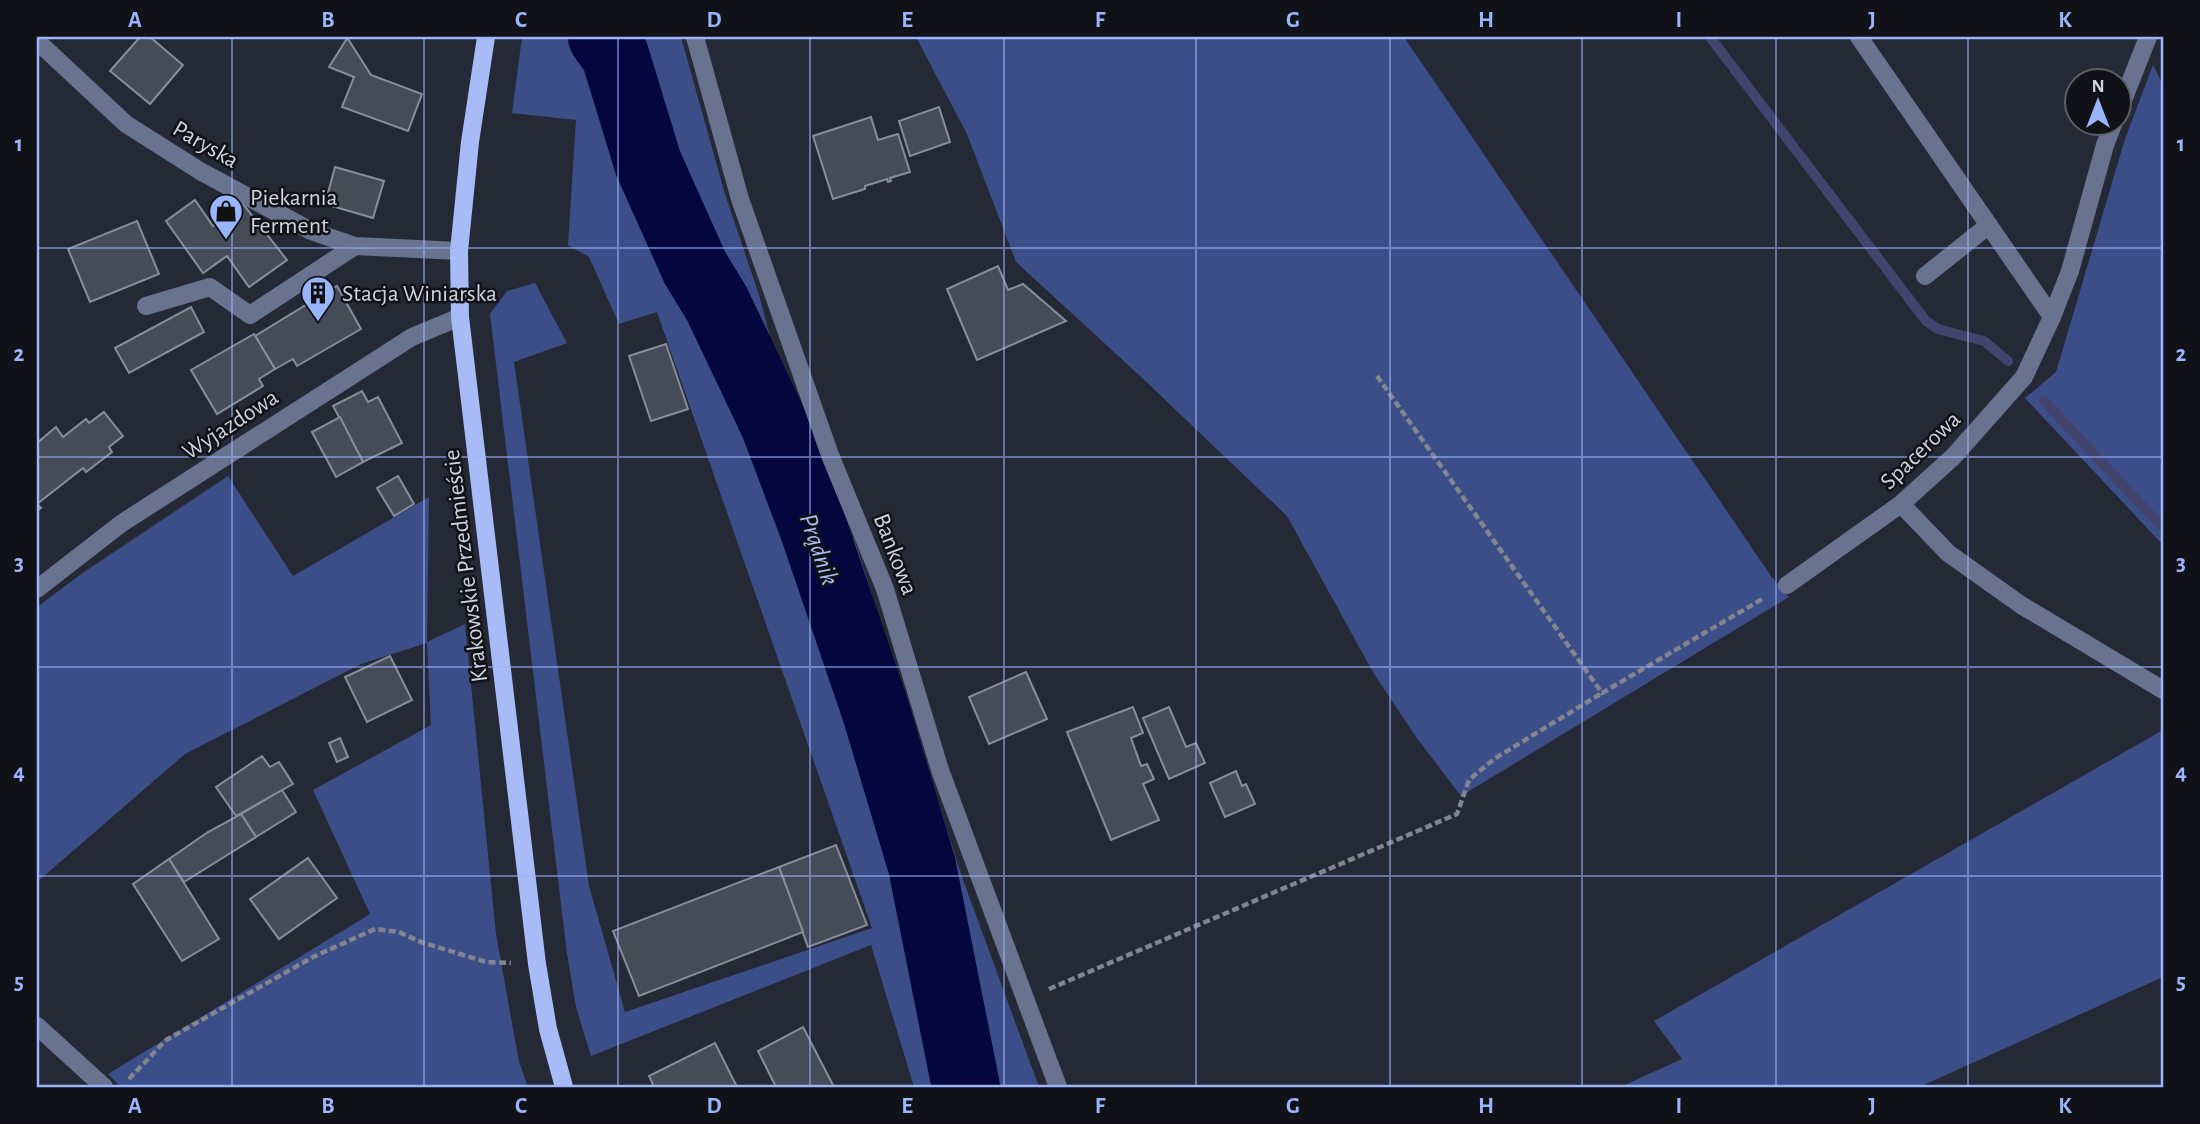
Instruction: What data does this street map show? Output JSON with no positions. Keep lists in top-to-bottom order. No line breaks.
{"streets":{"main road":["Krakowskie Przedmieście"],"street":["Paryska","Wyjazdowa","Spacerowa","Bankowa"]},"crossings":[["Paryska","Krakowskie Przedmieście"],["Wyjazdowa","Krakowskie Przedmieście"]],"water":["Prądnik"],"places":{"shop":["Piekarnia Ferment"],"building":["Stacja Winiarska"]},"north":"top","grid":{"columns":["A","B","C","D","E","F","G","H","I","J","K"],"rows":["1","2","3","4","5"]}}
